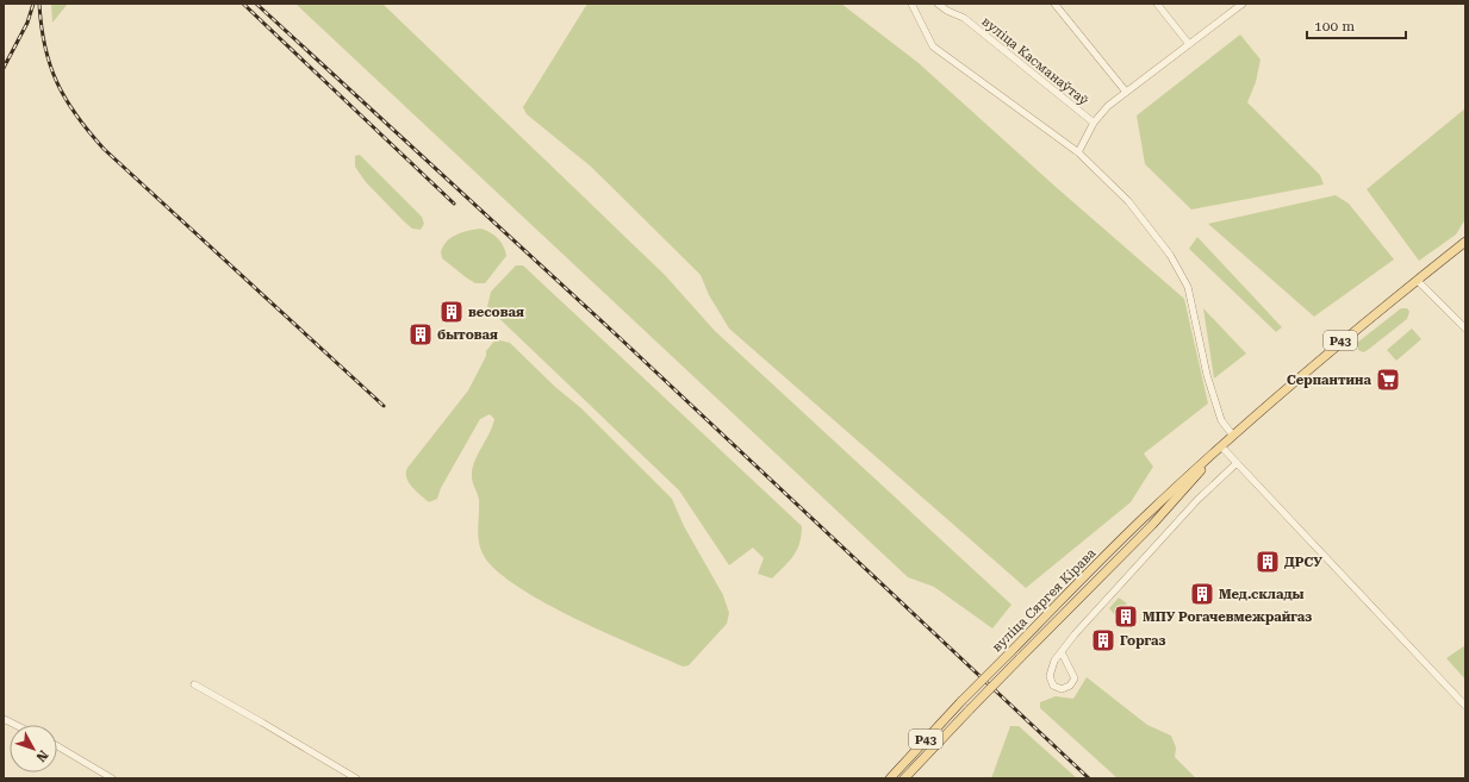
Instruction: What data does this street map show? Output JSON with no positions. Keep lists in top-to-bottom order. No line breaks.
{"streets":{"main road":["Р43","вуліца Сяргея Кірава"],"street":["вуліца Касманаўтаў"]},"places":{"building":["весовая","бытовая","ДРСУ","Мед.склады","МПУ Рогачевмежрайгаз","Горгаз"],"supermarket":["Серпантина"]},"scale_bar":"100 m","north":"bottom right"}
